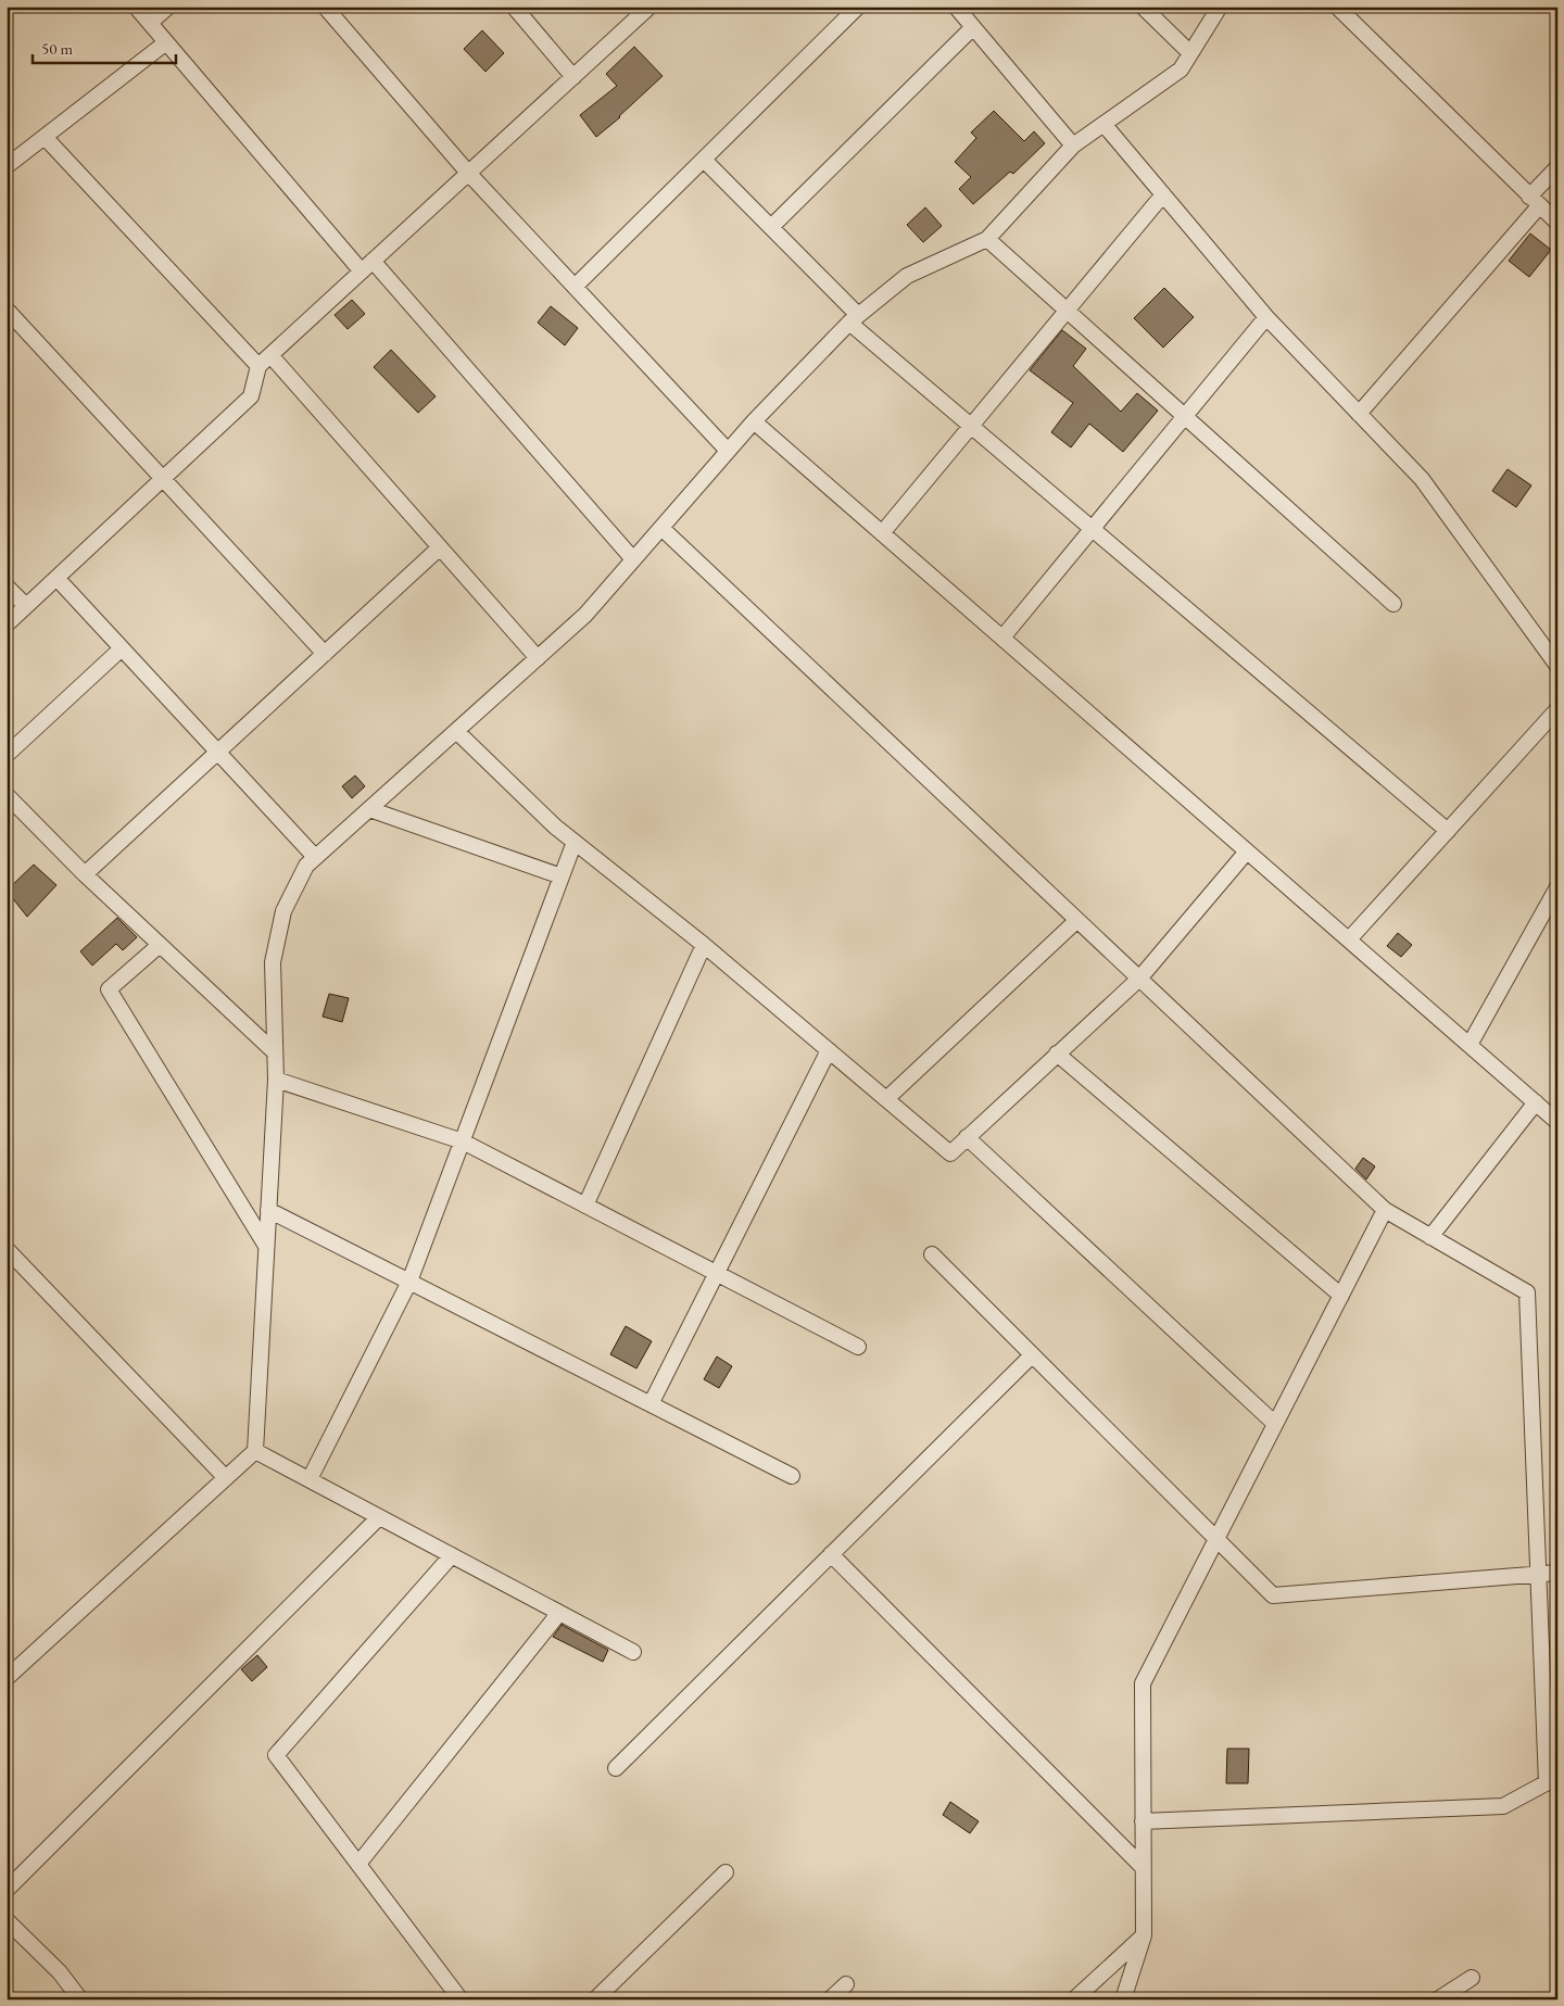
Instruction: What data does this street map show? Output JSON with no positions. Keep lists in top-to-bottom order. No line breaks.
{"scale_bar":"50 m"}
